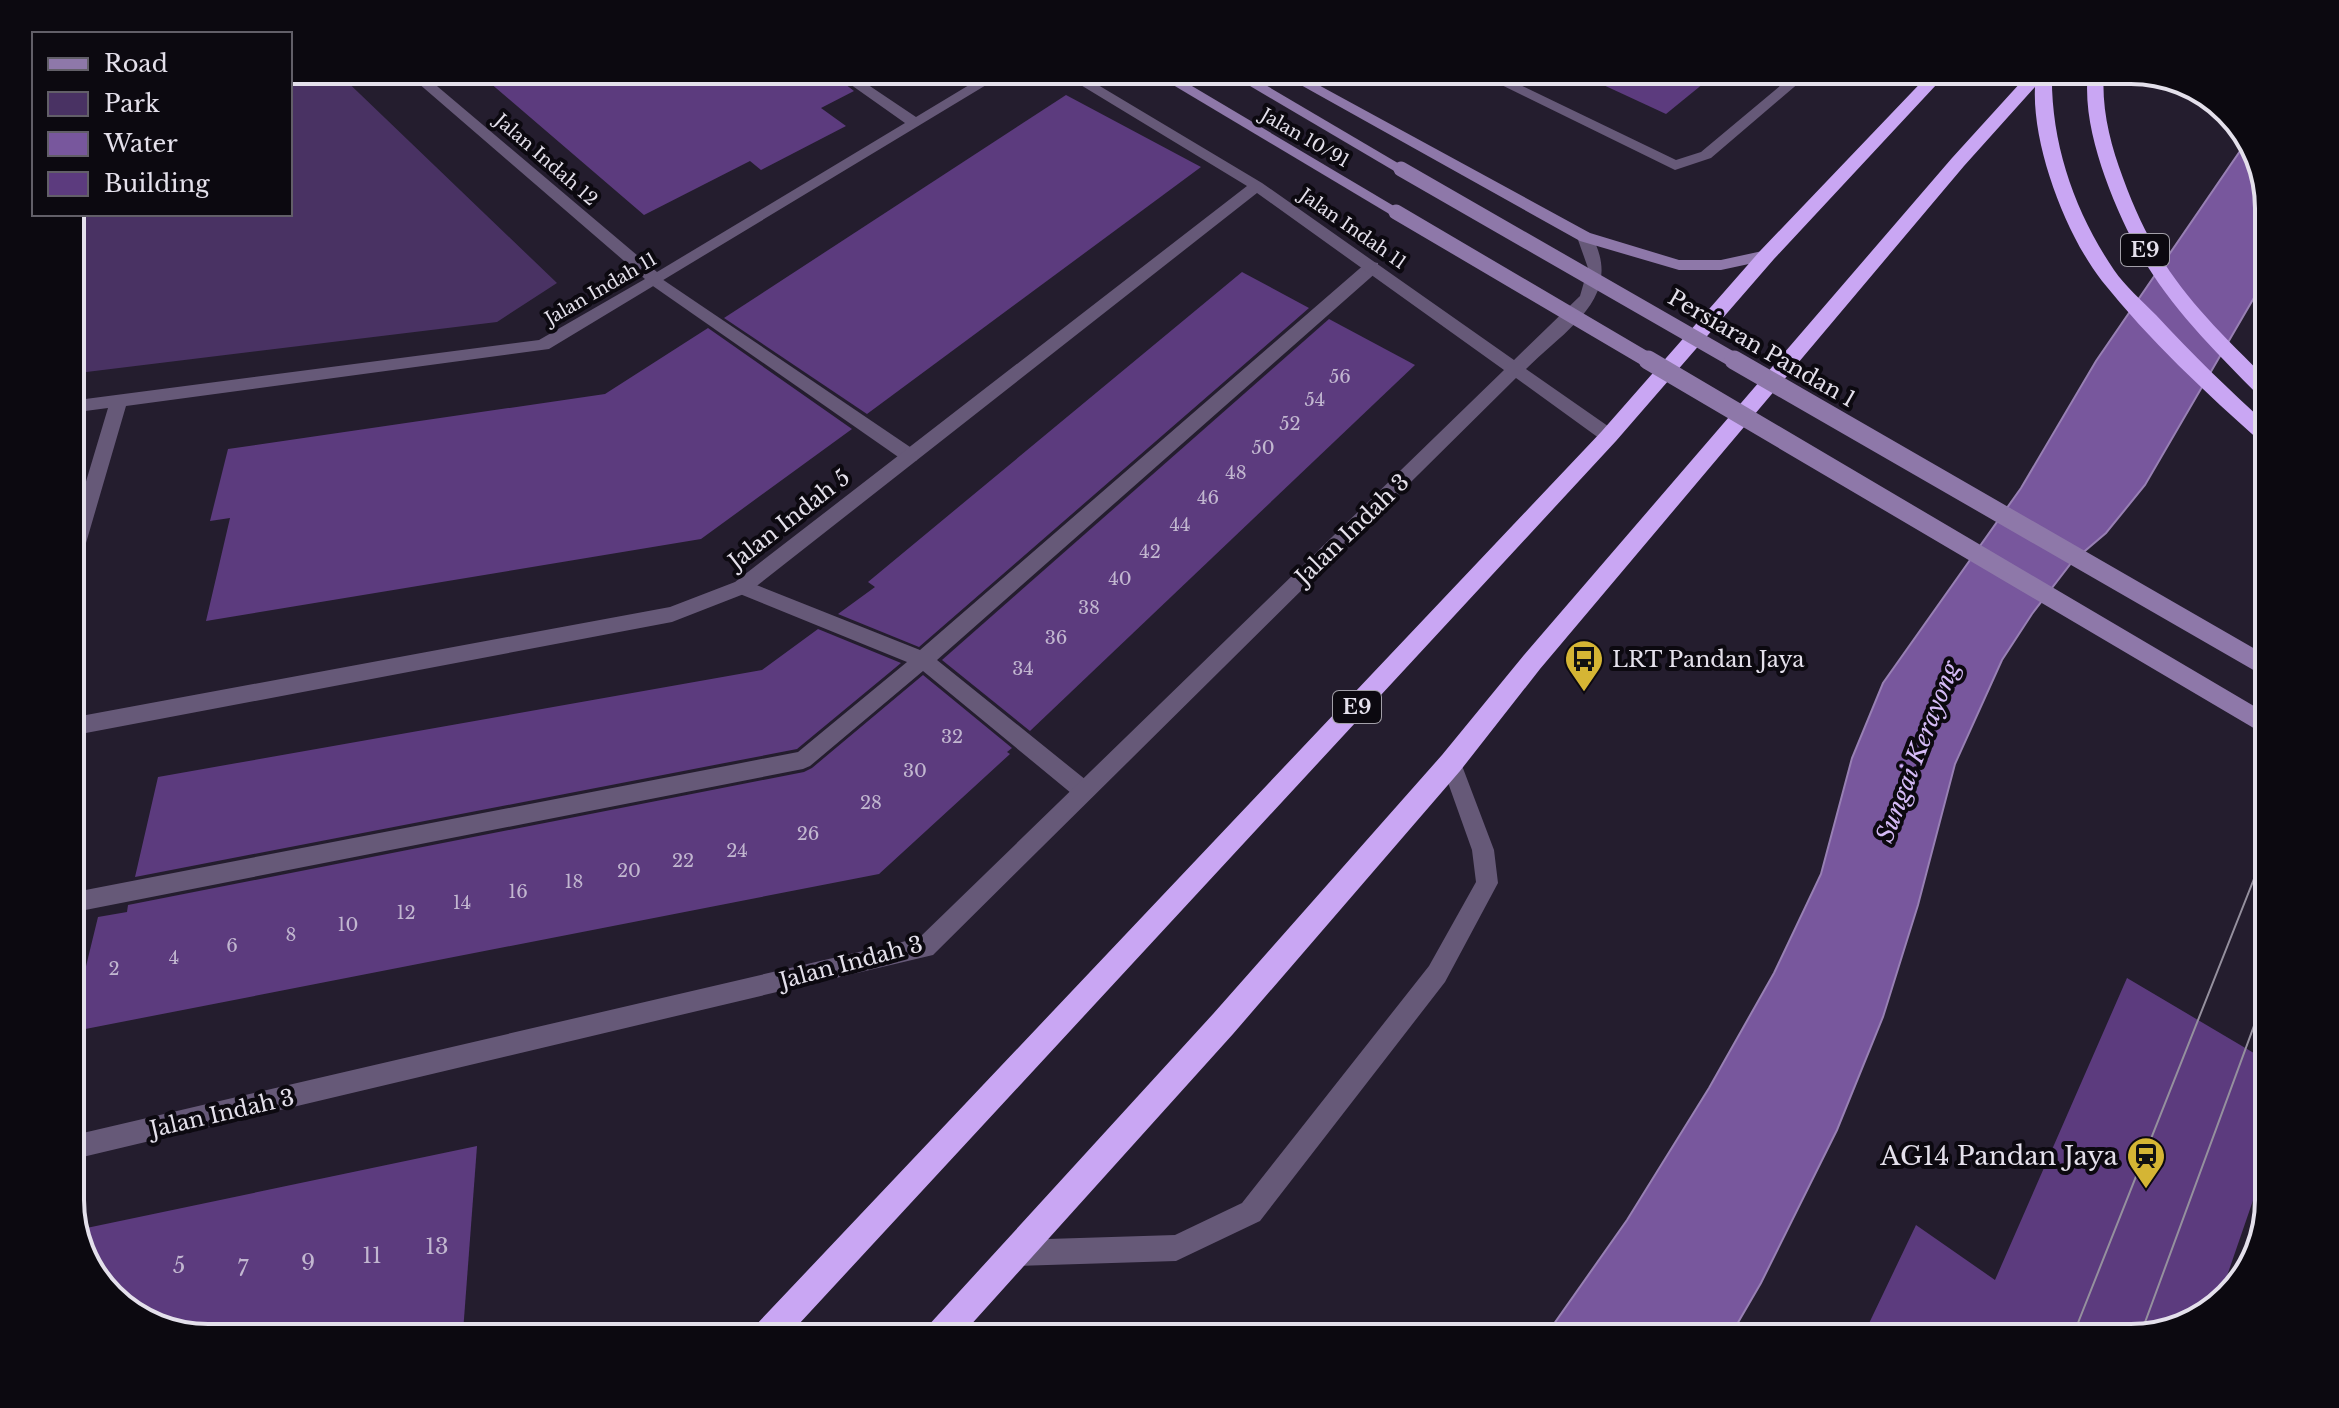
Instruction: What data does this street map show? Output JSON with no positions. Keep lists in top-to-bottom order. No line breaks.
{"streets":{"highway":["E9"],"street":["Jalan 10/91","Jalan Indah 12","Jalan Indah 11","Persiaran Pandan 1","Jalan Indah 5","Jalan Indah 3"]},"crossings":[["Jalan Indah 12","Jalan Indah 11"],["Jalan Indah 12","Jalan Indah 5"],["Jalan Indah 11","E9"],["Jalan Indah 11","Jalan Indah 5"],["Jalan Indah 11","Jalan Indah 3"]],"water":["Sungai Kerayong"],"places":{"bus stop":["LRT Pandan Jaya"],"station":["AG14 Pandan Jaya"]},"house_numbers":["56","54","52","50","48","46","44","42","40","38","36","34","32","30","28","26","24","22","20","18","16","14","12","10","8","6","4","2","13","11","9","5","7"],"legend":["Road","Park","Water","Building"]}
